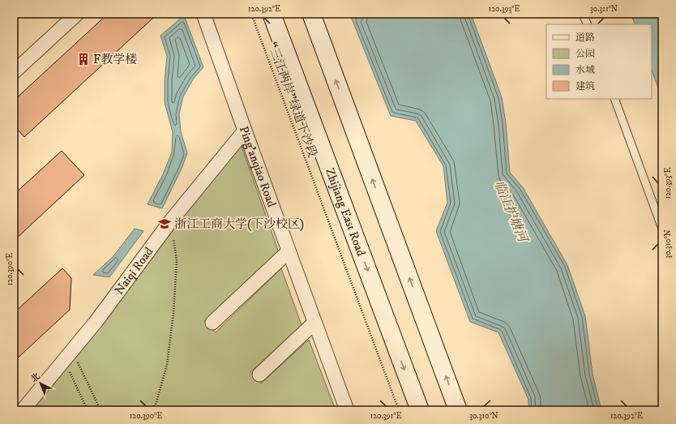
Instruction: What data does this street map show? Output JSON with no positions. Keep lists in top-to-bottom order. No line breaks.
{"streets":{"main road":["Zhijiang East Road"],"street":["Ping'anqiao Road","Naiqi Road"],"path":["“三江两岸”绿道下沙段"]},"crossings":[["Ping'anqiao Road","Naiqi Road"]],"water":["临江护塘河"],"places":{"building":["F教学楼"],"school or university":["浙江工商大学(下沙校区)"]},"legend":["道路","公园","水域","建筑"],"north":"top left","coordinates":["120.392°E","120.393°E","30.311°N","30.310°N","120.390°E","120.391°E"]}
